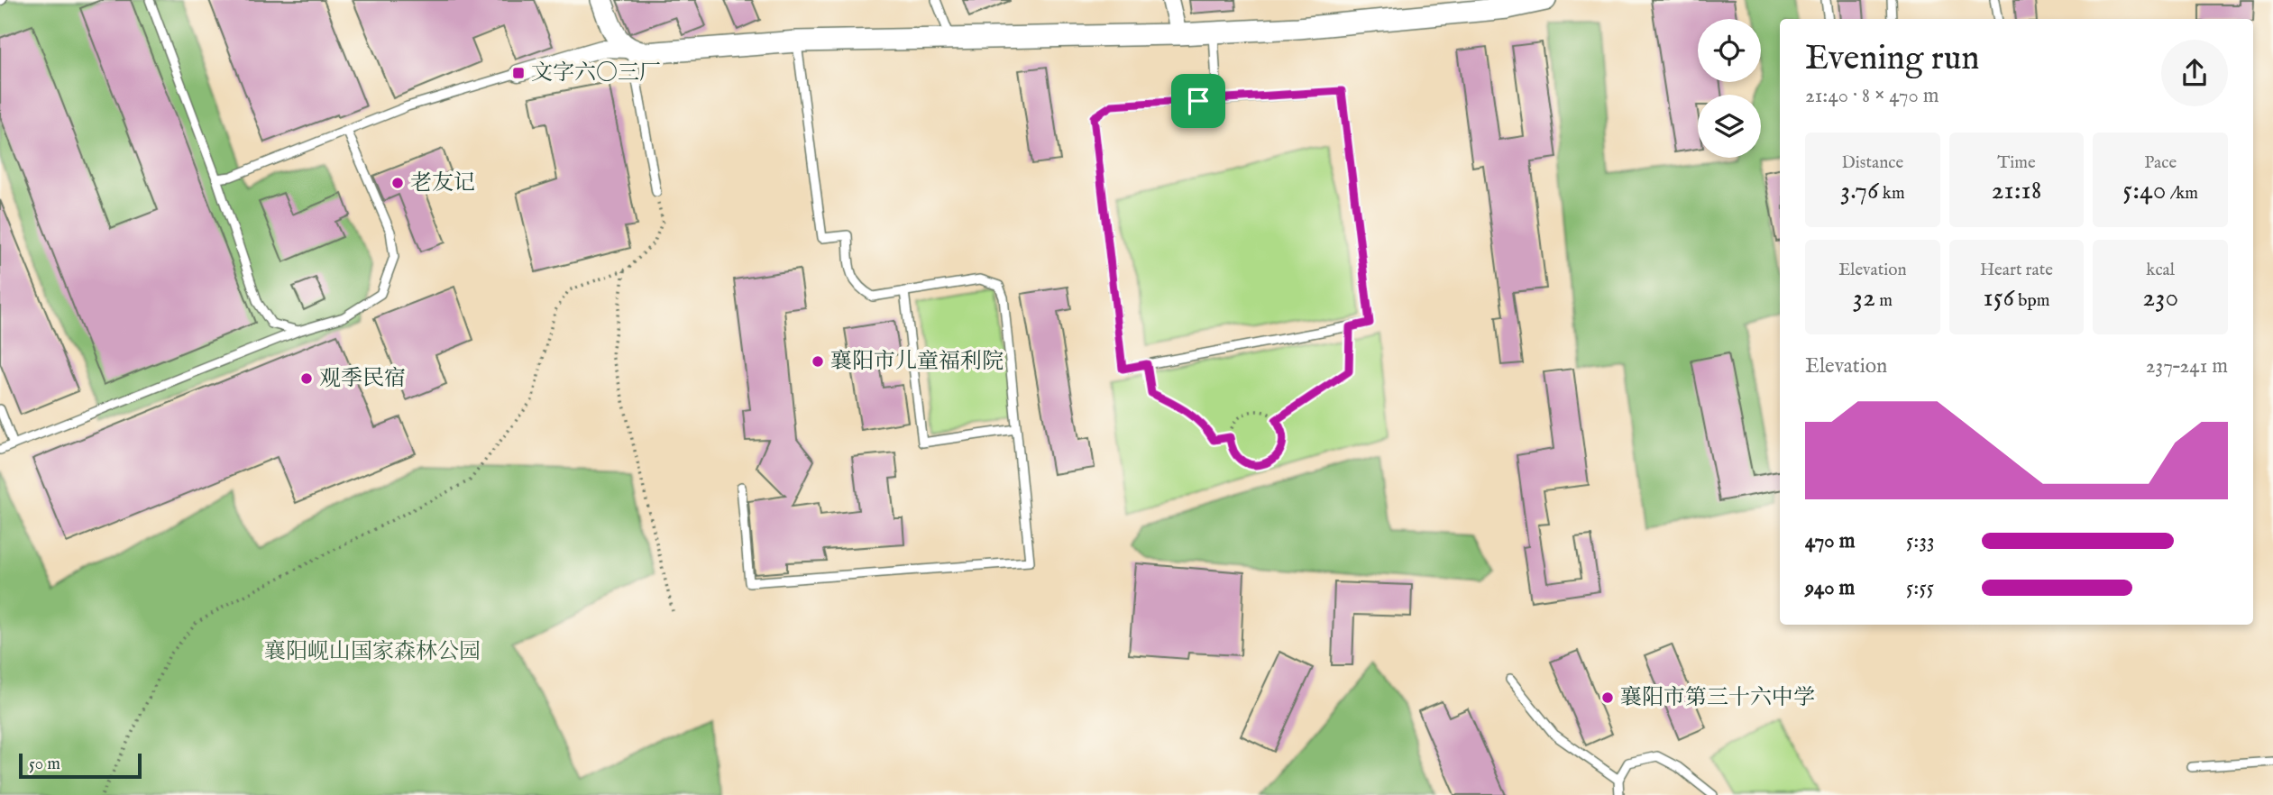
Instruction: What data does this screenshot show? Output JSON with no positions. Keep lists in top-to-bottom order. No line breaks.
{"parks":["襄阳岘山国家森林公园"],"places":{"transit":["文字六〇三厂"],"other":["老友记","襄阳市儿童福利院","观季民宿","襄阳市第三十六中学"]},"scale_bar":"50 m","page":{"heading":["Evening run","21:40 · 8 × 470 m"],"stats":[["Distance","3.76 km"],["Time","21:18"],["Pace","5:40 /km"],["Elevation","32 m"],["Heart rate","156 bpm"],["kcal","230"]],"chart":["Elevation","237–241 m"],"list":[{"name":"470 m","note":"5:33"},{"name":"940 m","note":"5:55"}],"scale":"50 m"}}
